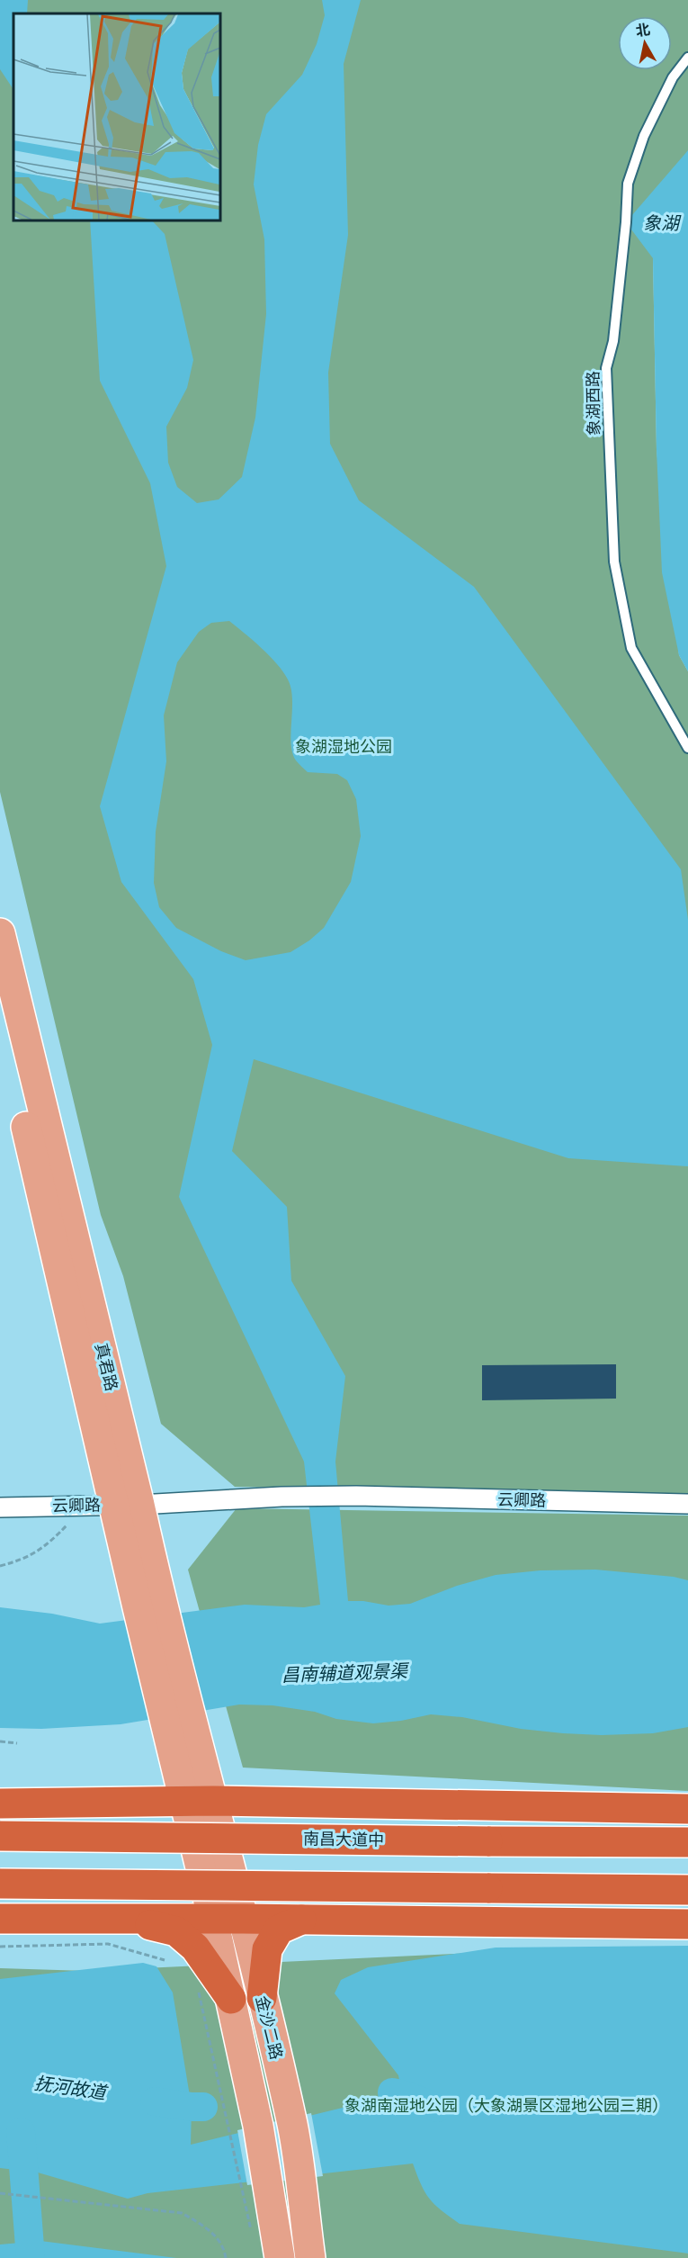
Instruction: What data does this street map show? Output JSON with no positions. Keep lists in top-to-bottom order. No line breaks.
{"streets":{"highway":["南昌大道中"],"main road":["真君路","金沙二路"],"street":["云卿路"],"lane":["象湖西路"]},"crossings":[["真君路","云卿路"],["真君路","金沙二路"]],"water":["象湖","昌南辅道观景渠","抚河故道"],"parks":["象湖湿地公园","象湖南湿地公园（大象湖景区湿地公园三期）"],"north":"top"}
